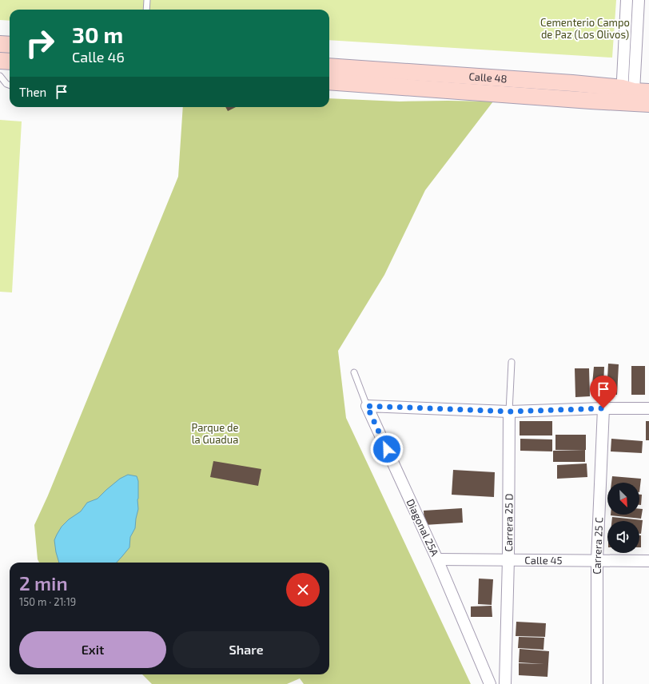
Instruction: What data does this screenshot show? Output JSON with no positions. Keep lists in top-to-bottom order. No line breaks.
{"streets":{"main road":["Calle 48"],"street":["Carrera 25 D","Diagonal 25A","Carrera 25 C","Calle 45"]},"crossings":[["Carrera 25 D","Calle 45"],["Diagonal 25A","Calle 45"],["Carrera 25 C","Calle 45"]],"parks":["Cementerio Campo de Paz (Los Olivos)","Parque de la Guadua"],"north":"bottom right","page":{"turn":["30 m","Calle 46"],"then":"Then","heading":["2 min","150 m · 21:19"],"buttons":["Exit","Share"]}}
